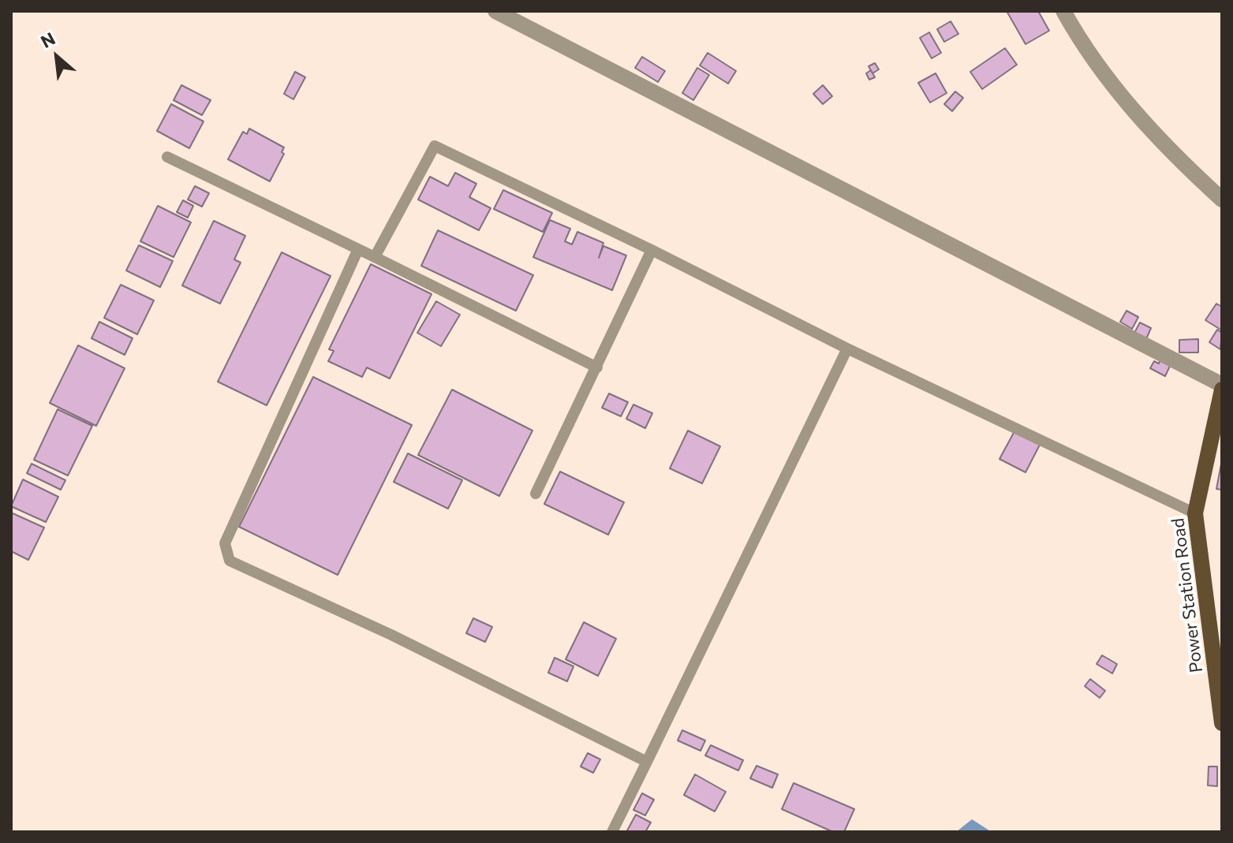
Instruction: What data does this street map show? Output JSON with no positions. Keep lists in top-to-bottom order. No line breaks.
{"streets":{"main road":["Power Station Road"]},"north":"top left"}
